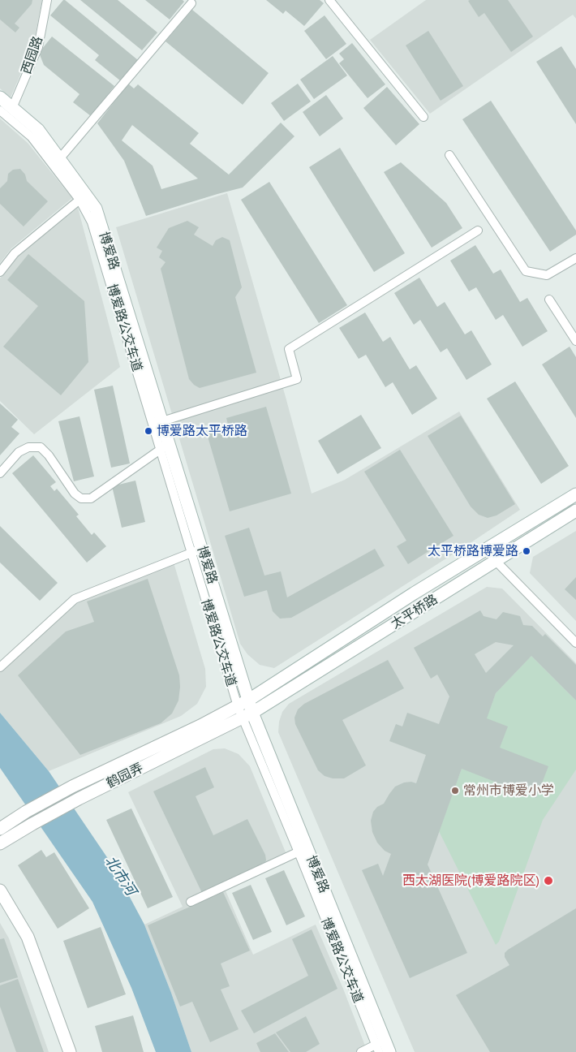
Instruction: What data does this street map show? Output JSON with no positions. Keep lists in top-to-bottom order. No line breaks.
{"streets":{"main road":["博爱路","太平桥路","鹤园弄"],"lane":["西园路","博爱路公交车道"]},"crossings":[["西园路","博爱路"],["西园路","博爱路公交车道"],["博爱路","博爱路公交车道"],["博爱路","太平桥路"],["博爱路","鹤园弄"],["博爱路公交车道","太平桥路"],["博爱路公交车道","鹤园弄"],["太平桥路","鹤园弄"]],"water":["北市河"],"places":["博爱路太平桥路","太平桥路博爱路","常州市博爱小学","西太湖医院(博爱路院区)"]}
